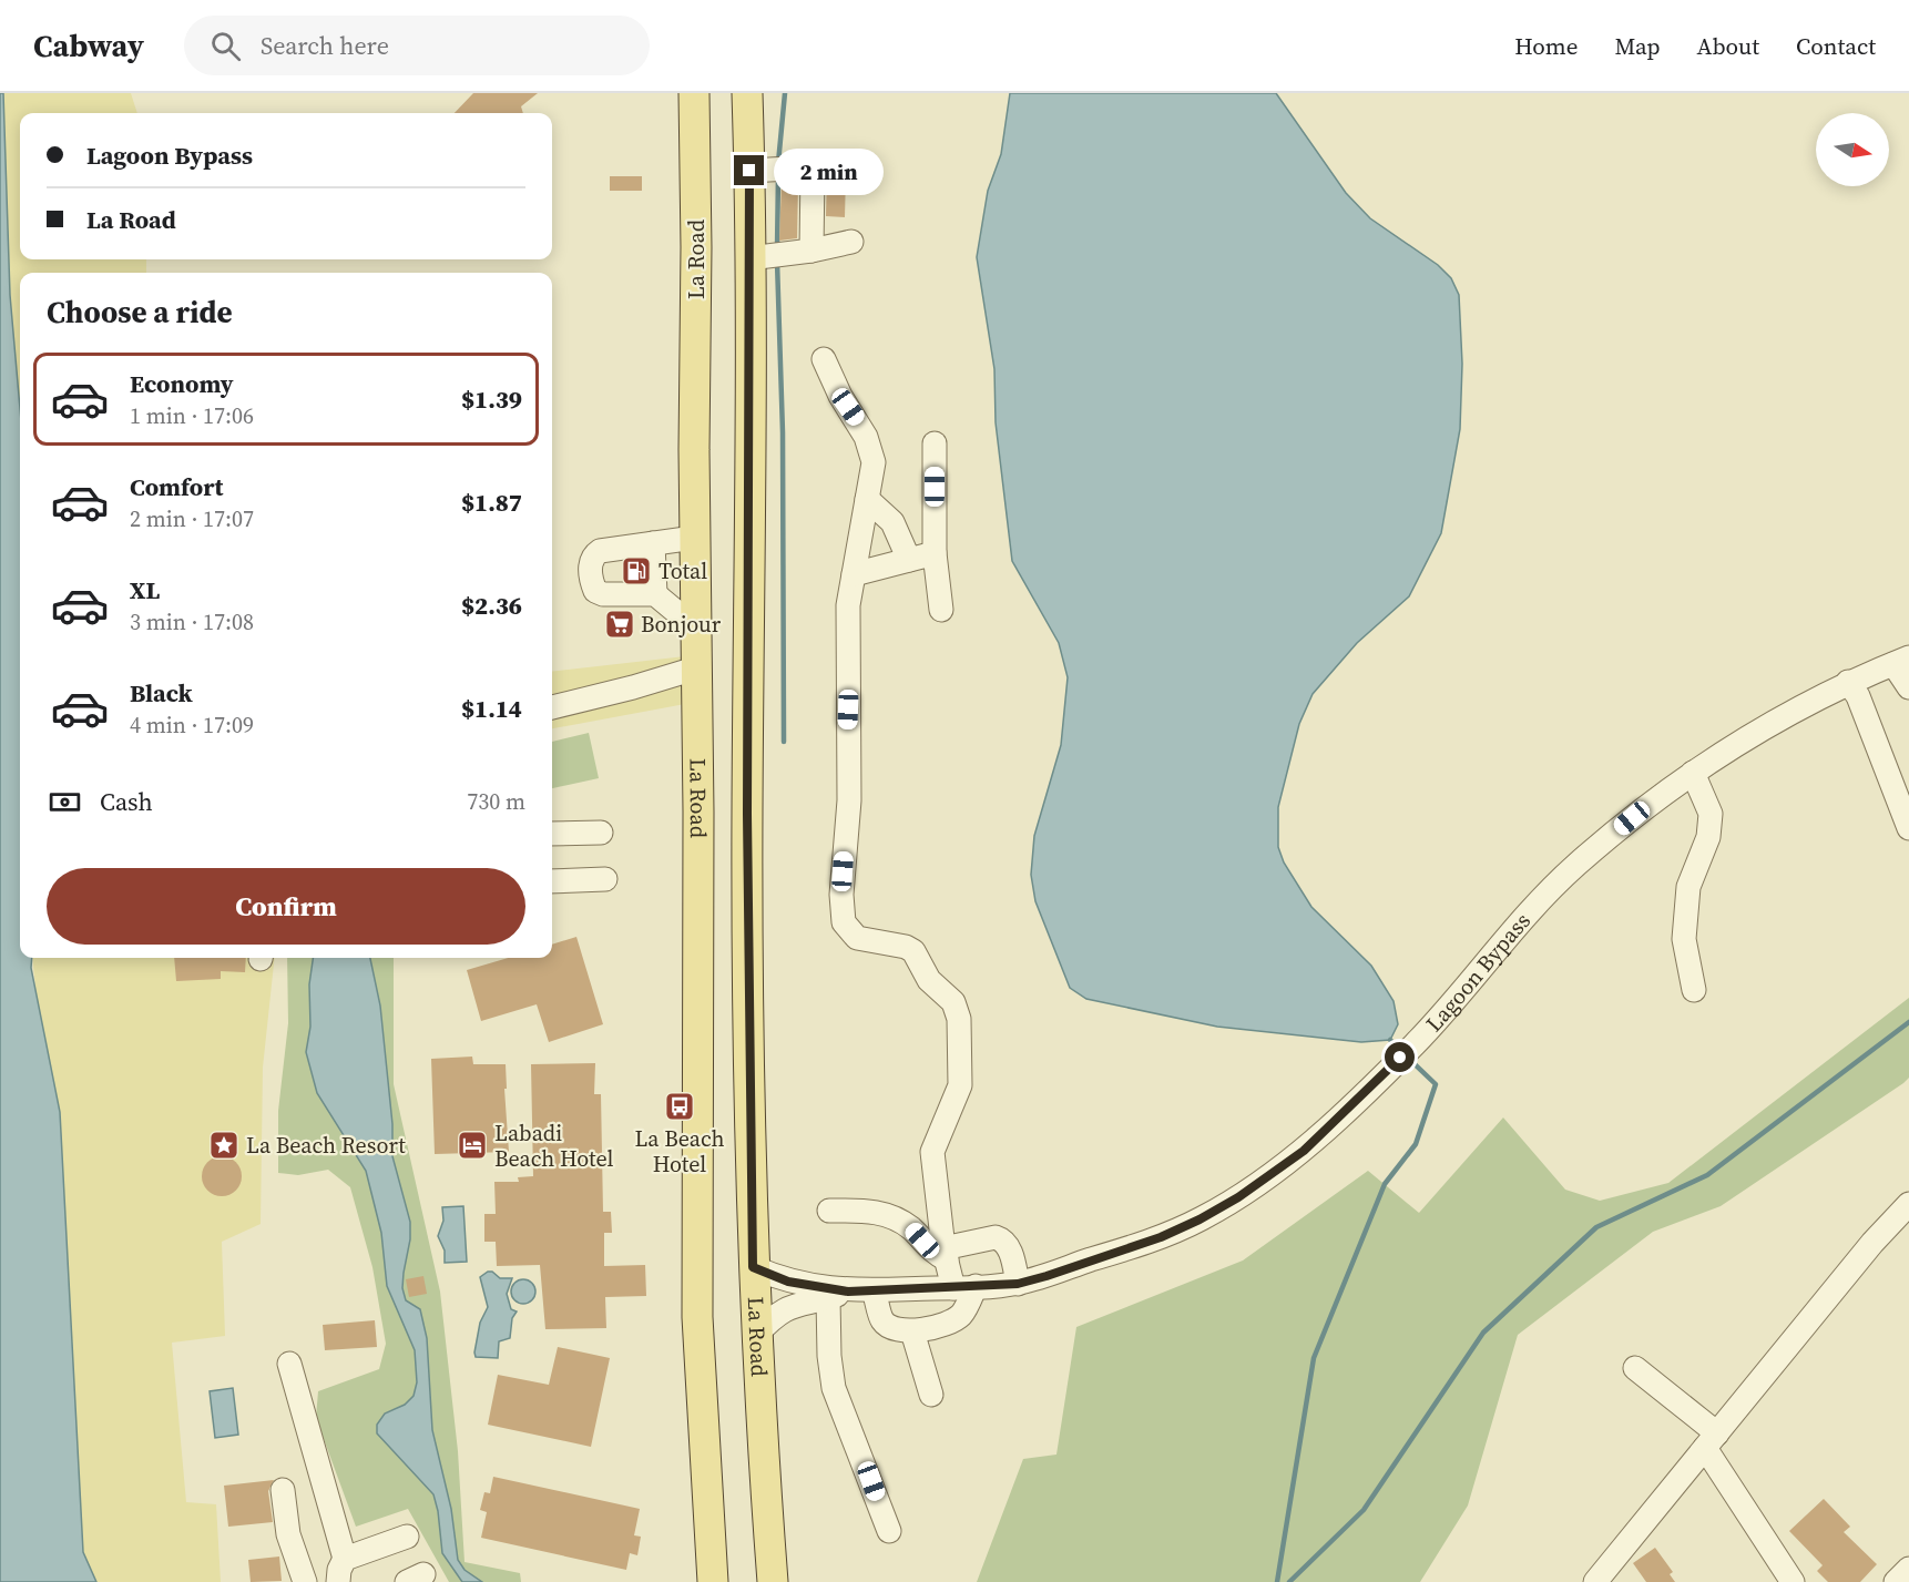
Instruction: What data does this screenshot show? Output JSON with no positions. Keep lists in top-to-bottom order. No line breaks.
{"streets":{"main road":["La Road"],"street":["Lagoon Bypass"]},"crossings":[["La Road","Lagoon Bypass"]],"places":{"fuel station":["Total"],"supermarket":["Bonjour"],"bus stop":["La Beach Hotel"],"place":["La Beach Resort"],"hotel":["Labadi Beach Hotel"]},"north":"right","page":{"header":"Cabway","search":"Search here","nav":["Home","Map","About","Contact"],"banner":["Lagoon Bypass","La Road"],"bubble":"2 min","heading":"Choose a ride","list":[{"name":"Economy","note":"1 min · 17:06","value":"$1.39"},{"name":"Comfort","note":"2 min · 17:07","value":"$1.87"},{"name":"XL","note":"3 min · 17:08","value":"$2.36"},{"name":"Black","note":"4 min · 17:09","value":"$1.14"}],"pay":["Cash","730 m"],"buttons":"Confirm"}}
